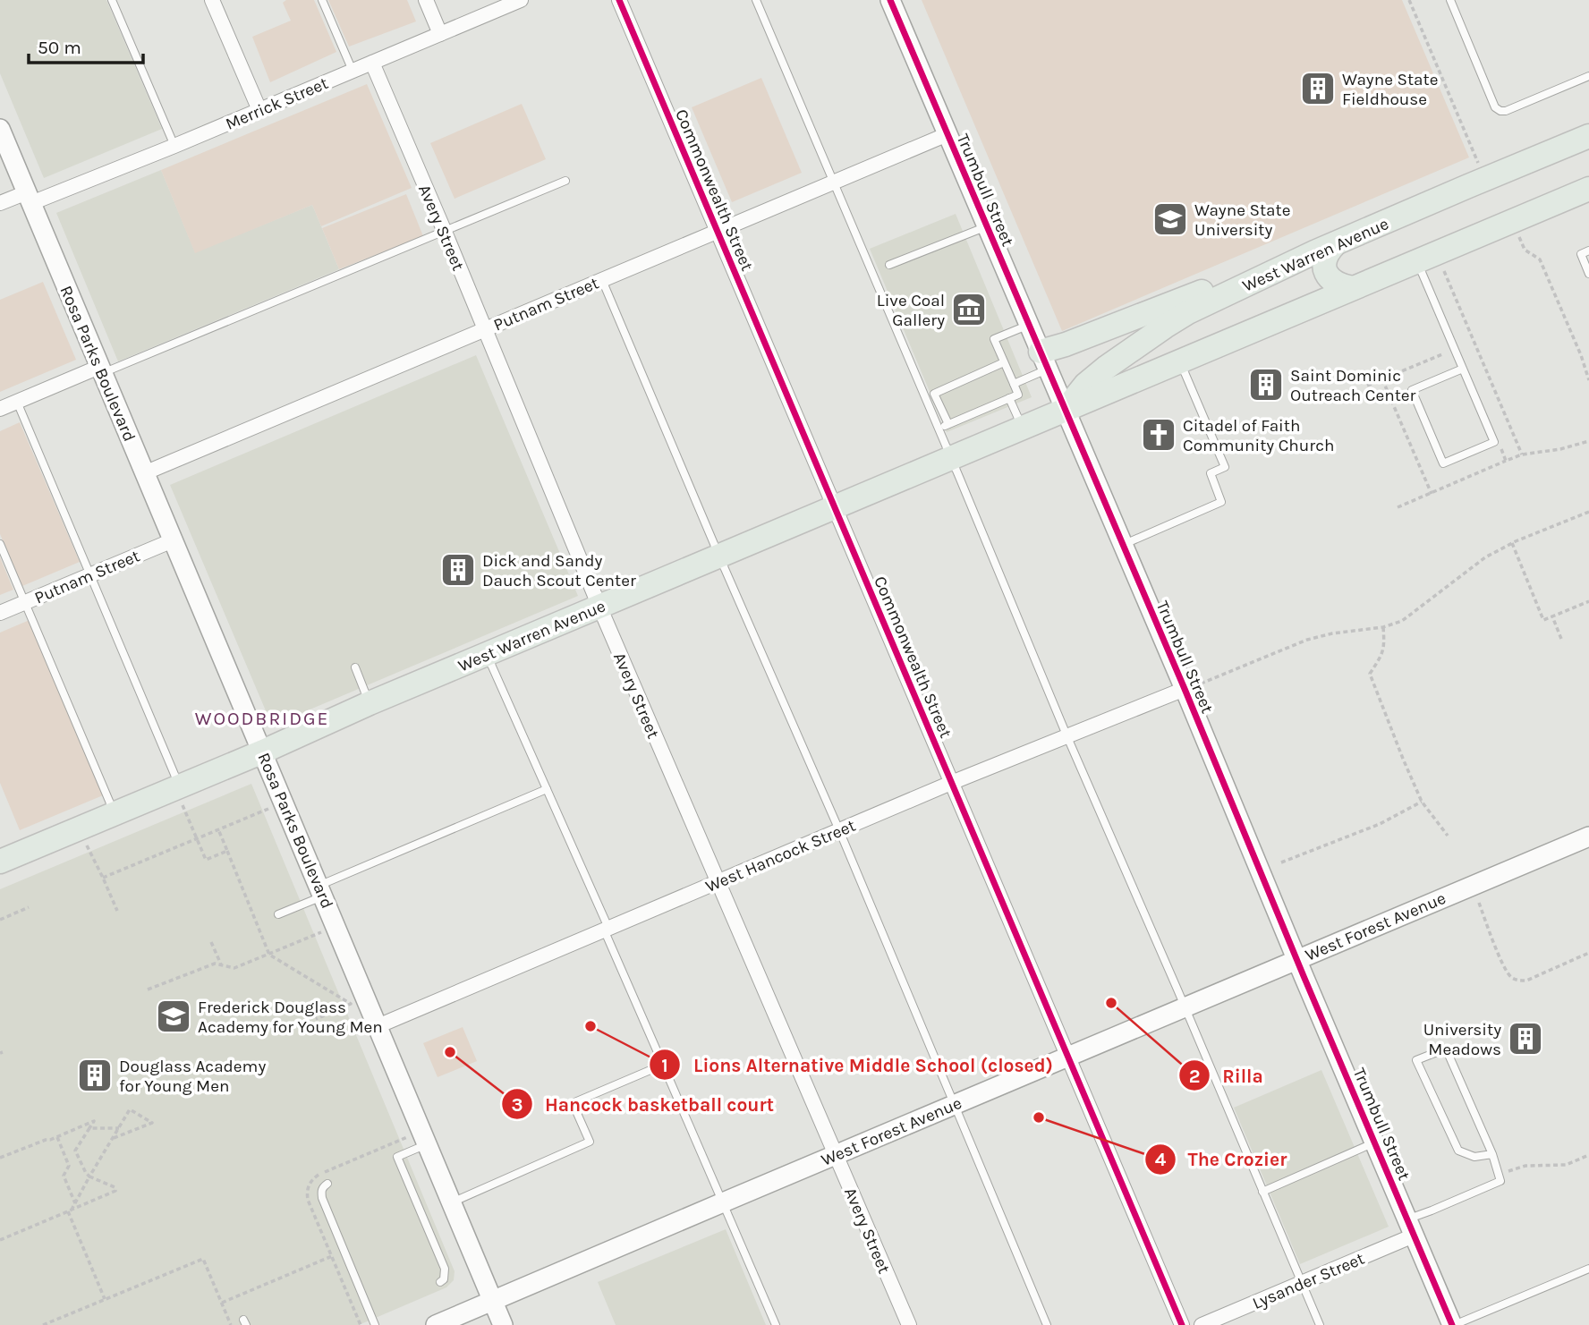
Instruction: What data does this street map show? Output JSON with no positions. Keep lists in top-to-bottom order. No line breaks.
{"streets":{"main road":["West Warren Avenue"],"street":["Merrick Street","Commonwealth Street","Trumbull Street","Avery Street","Putnam Street","Rosa Parks Boulevard","West Hancock Street","West Forest Avenue","Lysander Street"]},"crossings":[["Merrick Street","Avery Street"],["Merrick Street","Rosa Parks Boulevard"],["Commonwealth Street","West Warren Avenue"],["Commonwealth Street","Putnam Street"],["Commonwealth Street","West Hancock Street"],["Commonwealth Street","West Forest Avenue"],["Trumbull Street","West Warren Avenue"],["Trumbull Street","Putnam Street"],["Trumbull Street","West Hancock Street"],["Trumbull Street","West Forest Avenue"],["Trumbull Street","Lysander Street"],["Avery Street","West Warren Avenue"],["Avery Street","Putnam Street"],["Avery Street","West Hancock Street"],["Avery Street","West Forest Avenue"],["West Warren Avenue","Rosa Parks Boulevard"],["Putnam Street","Rosa Parks Boulevard"],["Rosa Parks Boulevard","West Hancock Street"],["Rosa Parks Boulevard","West Forest Avenue"]],"districts":["WOODBRIDGE"],"places":{"building":["Wayne State Fieldhouse","Saint Dominic Outreach Center","Dick and Sandy Dauch Scout Center","University Meadows","Douglass Academy for Young Men"],"school or university":["Wayne State University","Frederick Douglass Academy for Young Men"],"museum":["Live Coal Gallery"],"church":["Citadel of Faith Community Church"],"other":["Rilla","Lions Alternative Middle School (closed)","Hancock basketball court","The Crozier"]},"scale_bar":"50 m"}
